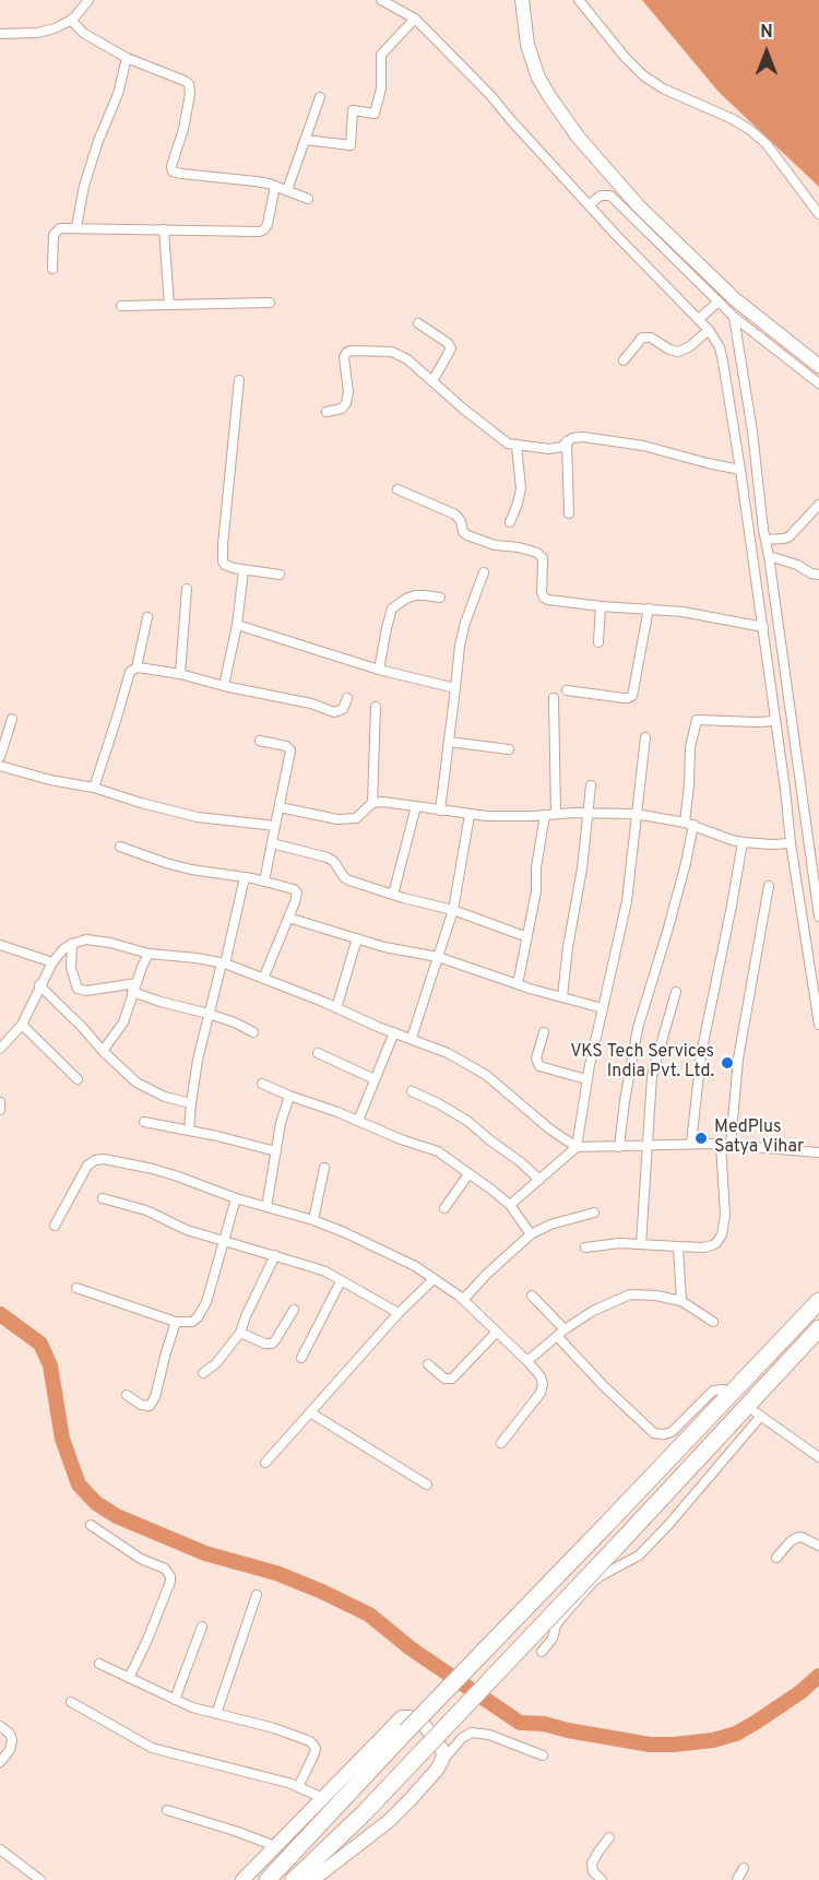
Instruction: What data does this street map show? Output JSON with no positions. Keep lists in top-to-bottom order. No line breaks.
{"places":["VKS Tech Services India Pvt. Ltd.","MedPlus Satya Vihar"],"north":"top"}
